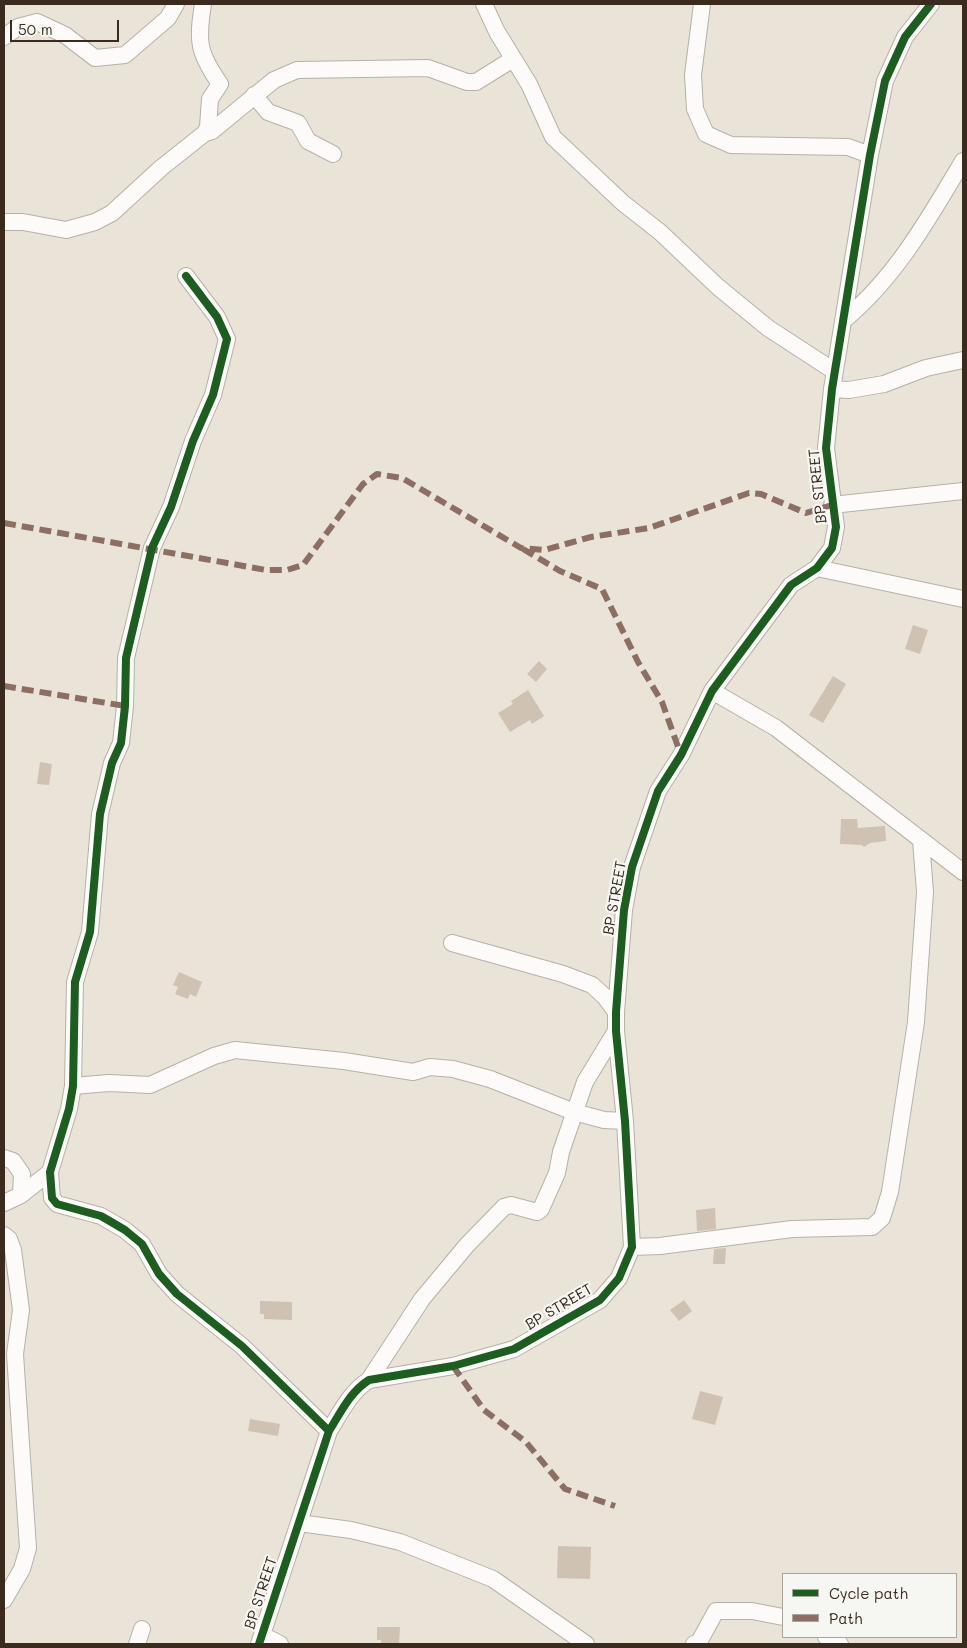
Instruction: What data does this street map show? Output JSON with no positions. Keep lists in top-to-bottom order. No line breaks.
{"streets":{"street":["BP STREET"]},"legend":["Cycle path","Path"],"scale_bar":"50 m"}
